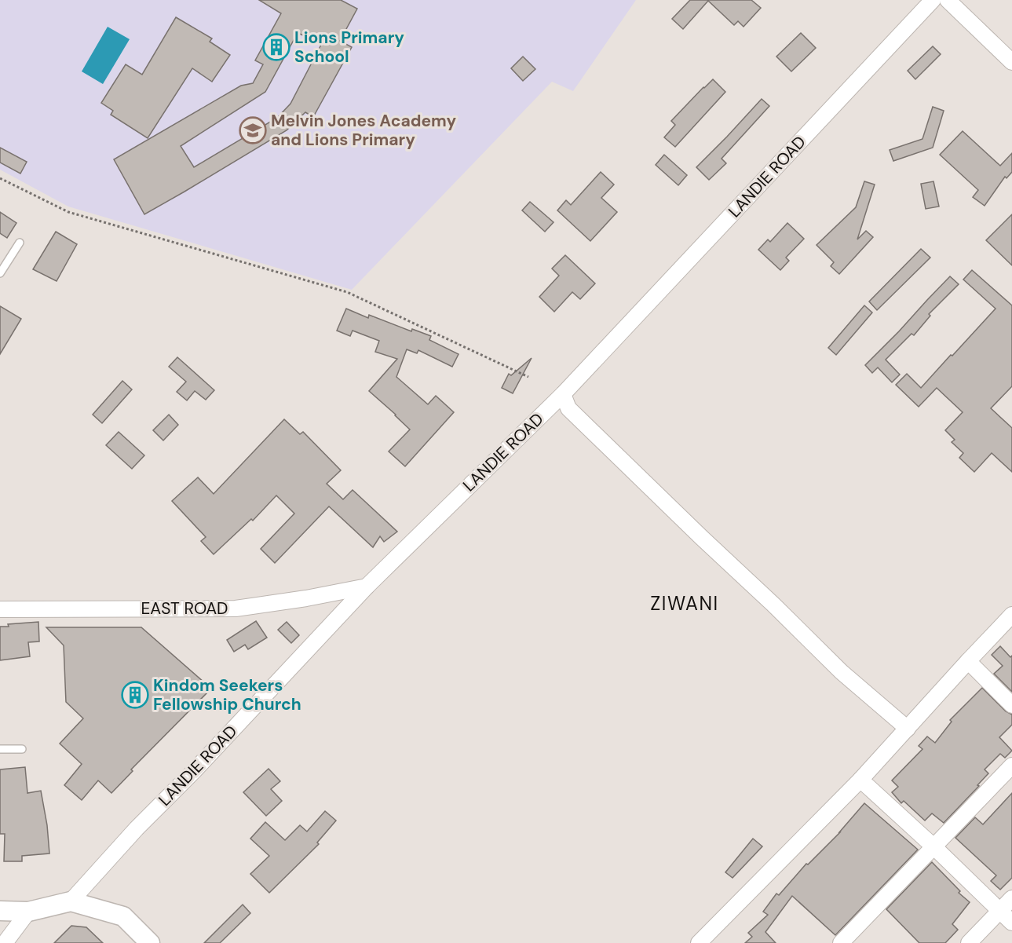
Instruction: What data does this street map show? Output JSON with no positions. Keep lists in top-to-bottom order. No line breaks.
{"streets":{"street":["LANDIE ROAD","EAST ROAD"]},"crossings":[["LANDIE ROAD","EAST ROAD"]],"districts":["ZIWANI"],"places":{"building":["Lions Primary School","Kindom Seekers Fellowship Church"],"school or university":["Melvin Jones Academy and Lions Primary"]}}
